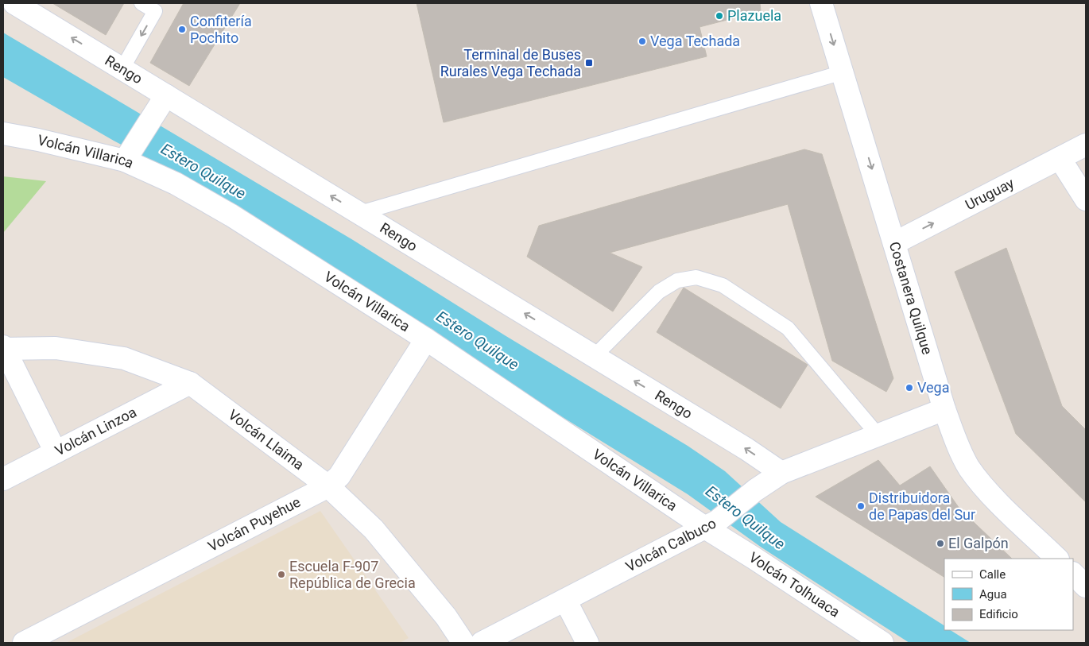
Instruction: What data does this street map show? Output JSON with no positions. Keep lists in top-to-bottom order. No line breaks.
{"streets":{"street":["Rengo","Volcán Villarica","Uruguay","Costanera Quilque","Volcán Linzoa","Volcán Llaima","Volcán Puyehue","Volcán Calbuco","Volcán Tolhuaca"]},"crossings":[["Rengo","Volcán Calbuco"],["Volcán Villarica","Volcán Puyehue"],["Volcán Villarica","Volcán Calbuco"],["Volcán Villarica","Volcán Tolhuaca"],["Uruguay","Costanera Quilque"],["Costanera Quilque","Volcán Calbuco"],["Volcán Linzoa","Volcán Llaima"],["Volcán Llaima","Volcán Puyehue"],["Volcán Calbuco","Volcán Tolhuaca"]],"one_way":["Rengo","Uruguay","Costanera Quilque"],"water":["Estero Quilque"],"places":{"other":["Plazuela","Confitería Pochito","Vega Techada","Vega","Distribuidora de Papas del Sur","El Galpón","Escuela F-907 República de Grecia"],"transit":["Terminal de Buses Rurales Vega Techada"]},"legend":["Calle","Agua","Edificio"]}
